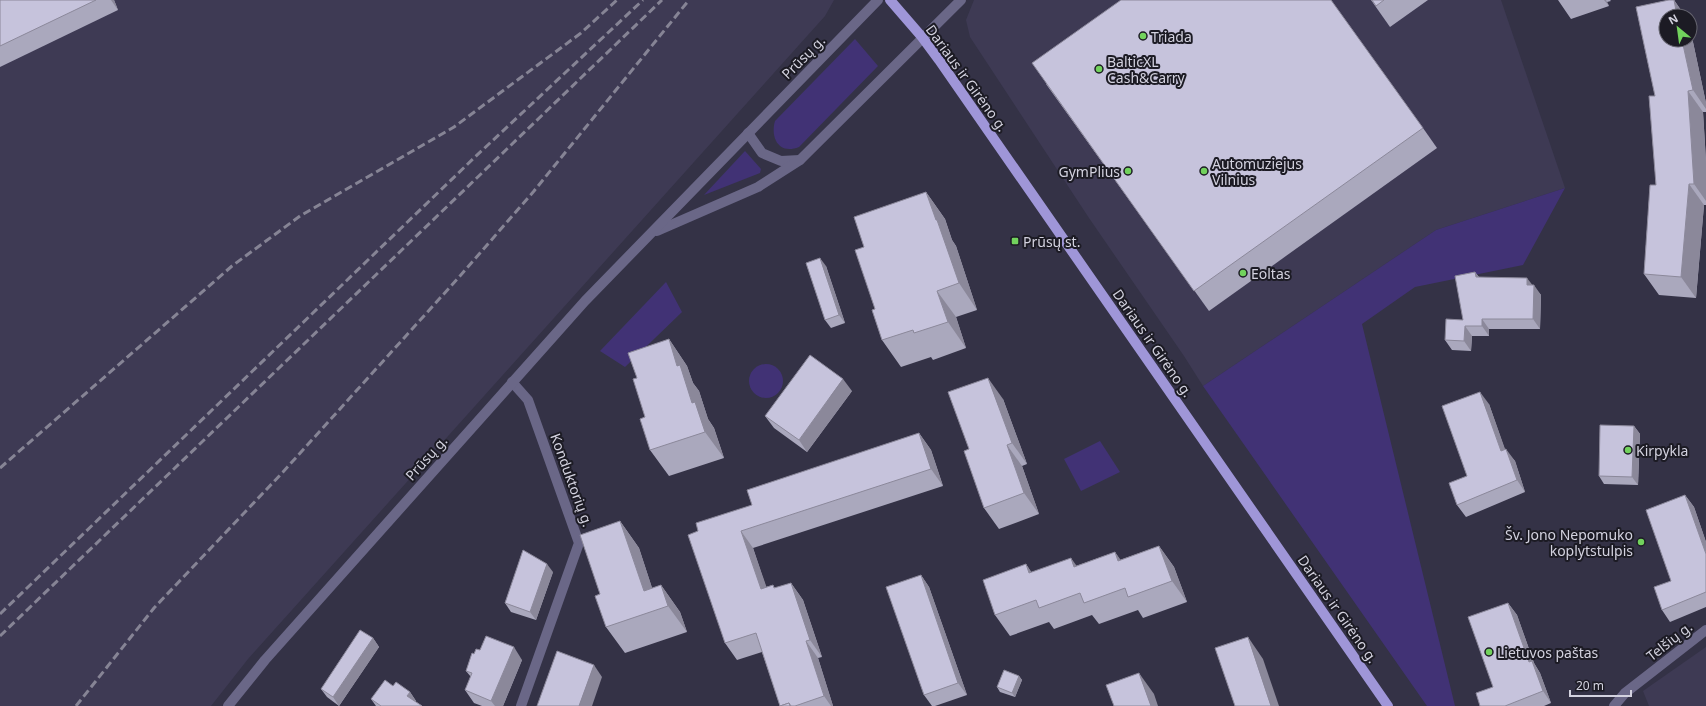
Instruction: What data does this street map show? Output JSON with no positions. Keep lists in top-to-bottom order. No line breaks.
{"streets":{"main road":["Dariaus ir Girėno g."],"street":["Prūsų g.","Konduktorių g.","Telšių g."]},"crossings":[["Prūsų g.","Dariaus ir Girėno g."],["Prūsų g.","Konduktorių g."]],"places":{"other":["Triada","BalticXL Cash&Carry","GymPlius","Automuziejus Vilnius","Eoltas","Kirpykla","Šv. Jono Nepomuko koplytstulpis","Lietuvos paštas"],"transit":["Prūsų st."]},"scale_bar":"20 m","north":"top left"}
